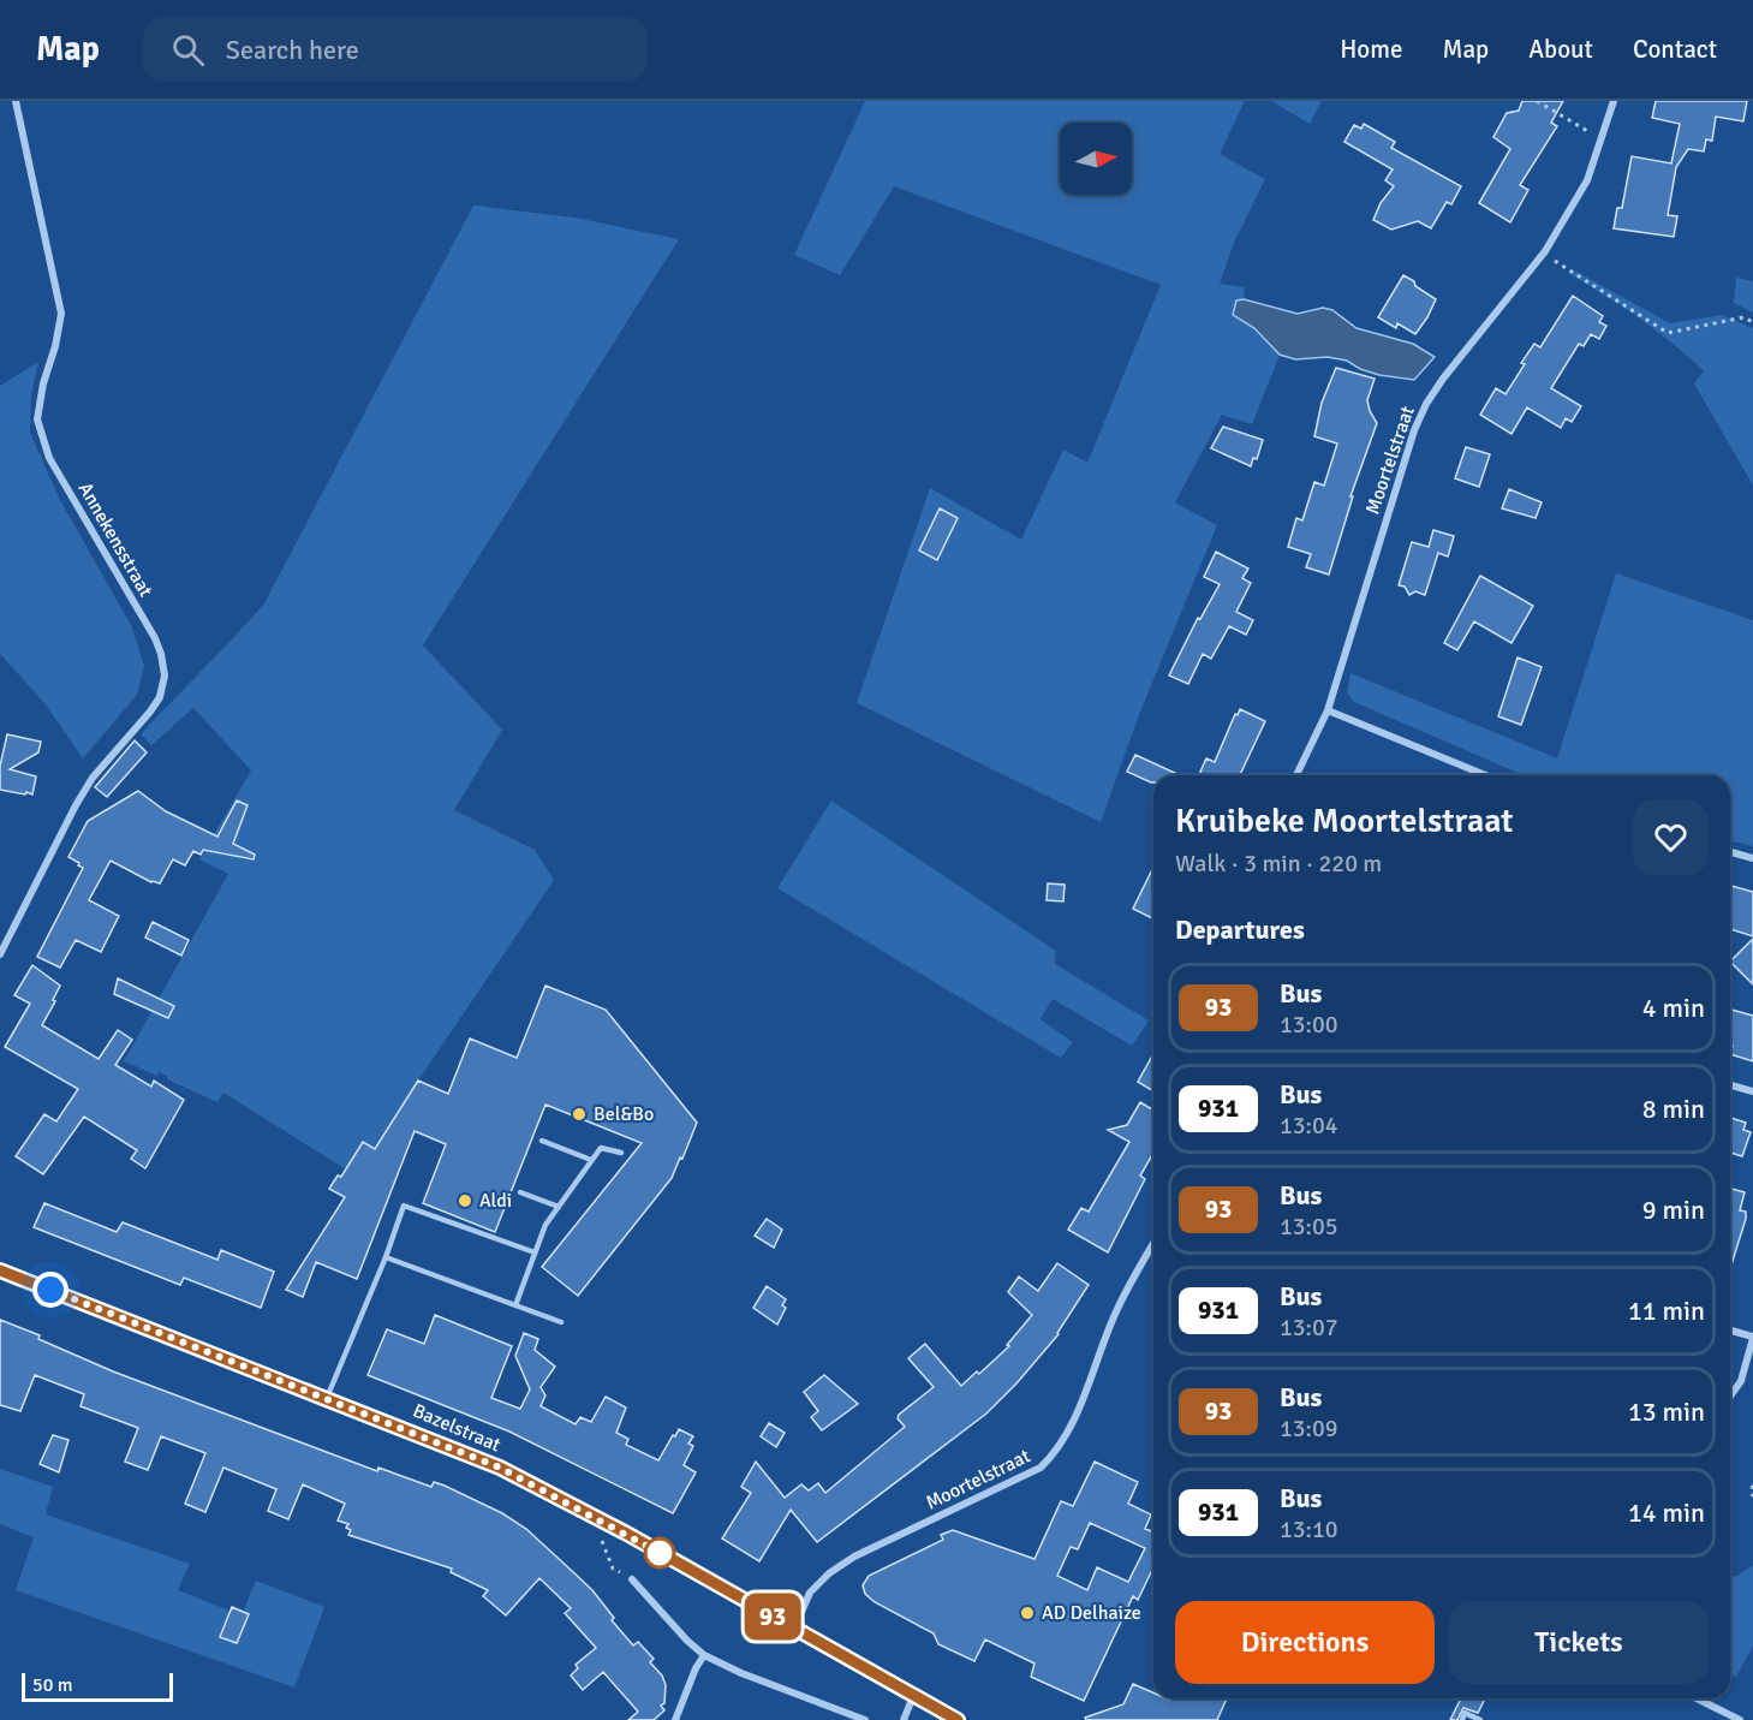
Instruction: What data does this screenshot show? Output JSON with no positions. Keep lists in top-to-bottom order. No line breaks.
{"streets":{"main road":["Bazelstraat"],"street":["Moortelstraat","Annekensstraat"]},"crossings":[["Moortelstraat","Bazelstraat"]],"places":["Bel&Bo","Aldi","AD Delhaize"],"lines":["bus line 93"],"scale_bar":"50 m","north":"right","page":{"header":"Map","search":"Search here","nav":["Home","Map","About","Contact"],"on_map":"93","heading":[["Kruibeke Moortelstraat","Walk · 3 min · 220 m"],"Departures"],"list":[{"mark":"93","name":"Bus","note":"13:00","value":"4 min"},{"mark":"931","name":"Bus","note":"13:04","value":"8 min"},{"mark":"93","name":"Bus","note":"13:05","value":"9 min"},{"mark":"931","name":"Bus","note":"13:07","value":"11 min"},{"mark":"93","name":"Bus","note":"13:09","value":"13 min"},{"mark":"931","name":"Bus","note":"13:10","value":"14 min"}],"buttons":["Directions","Tickets"],"scale":"50 m"}}
